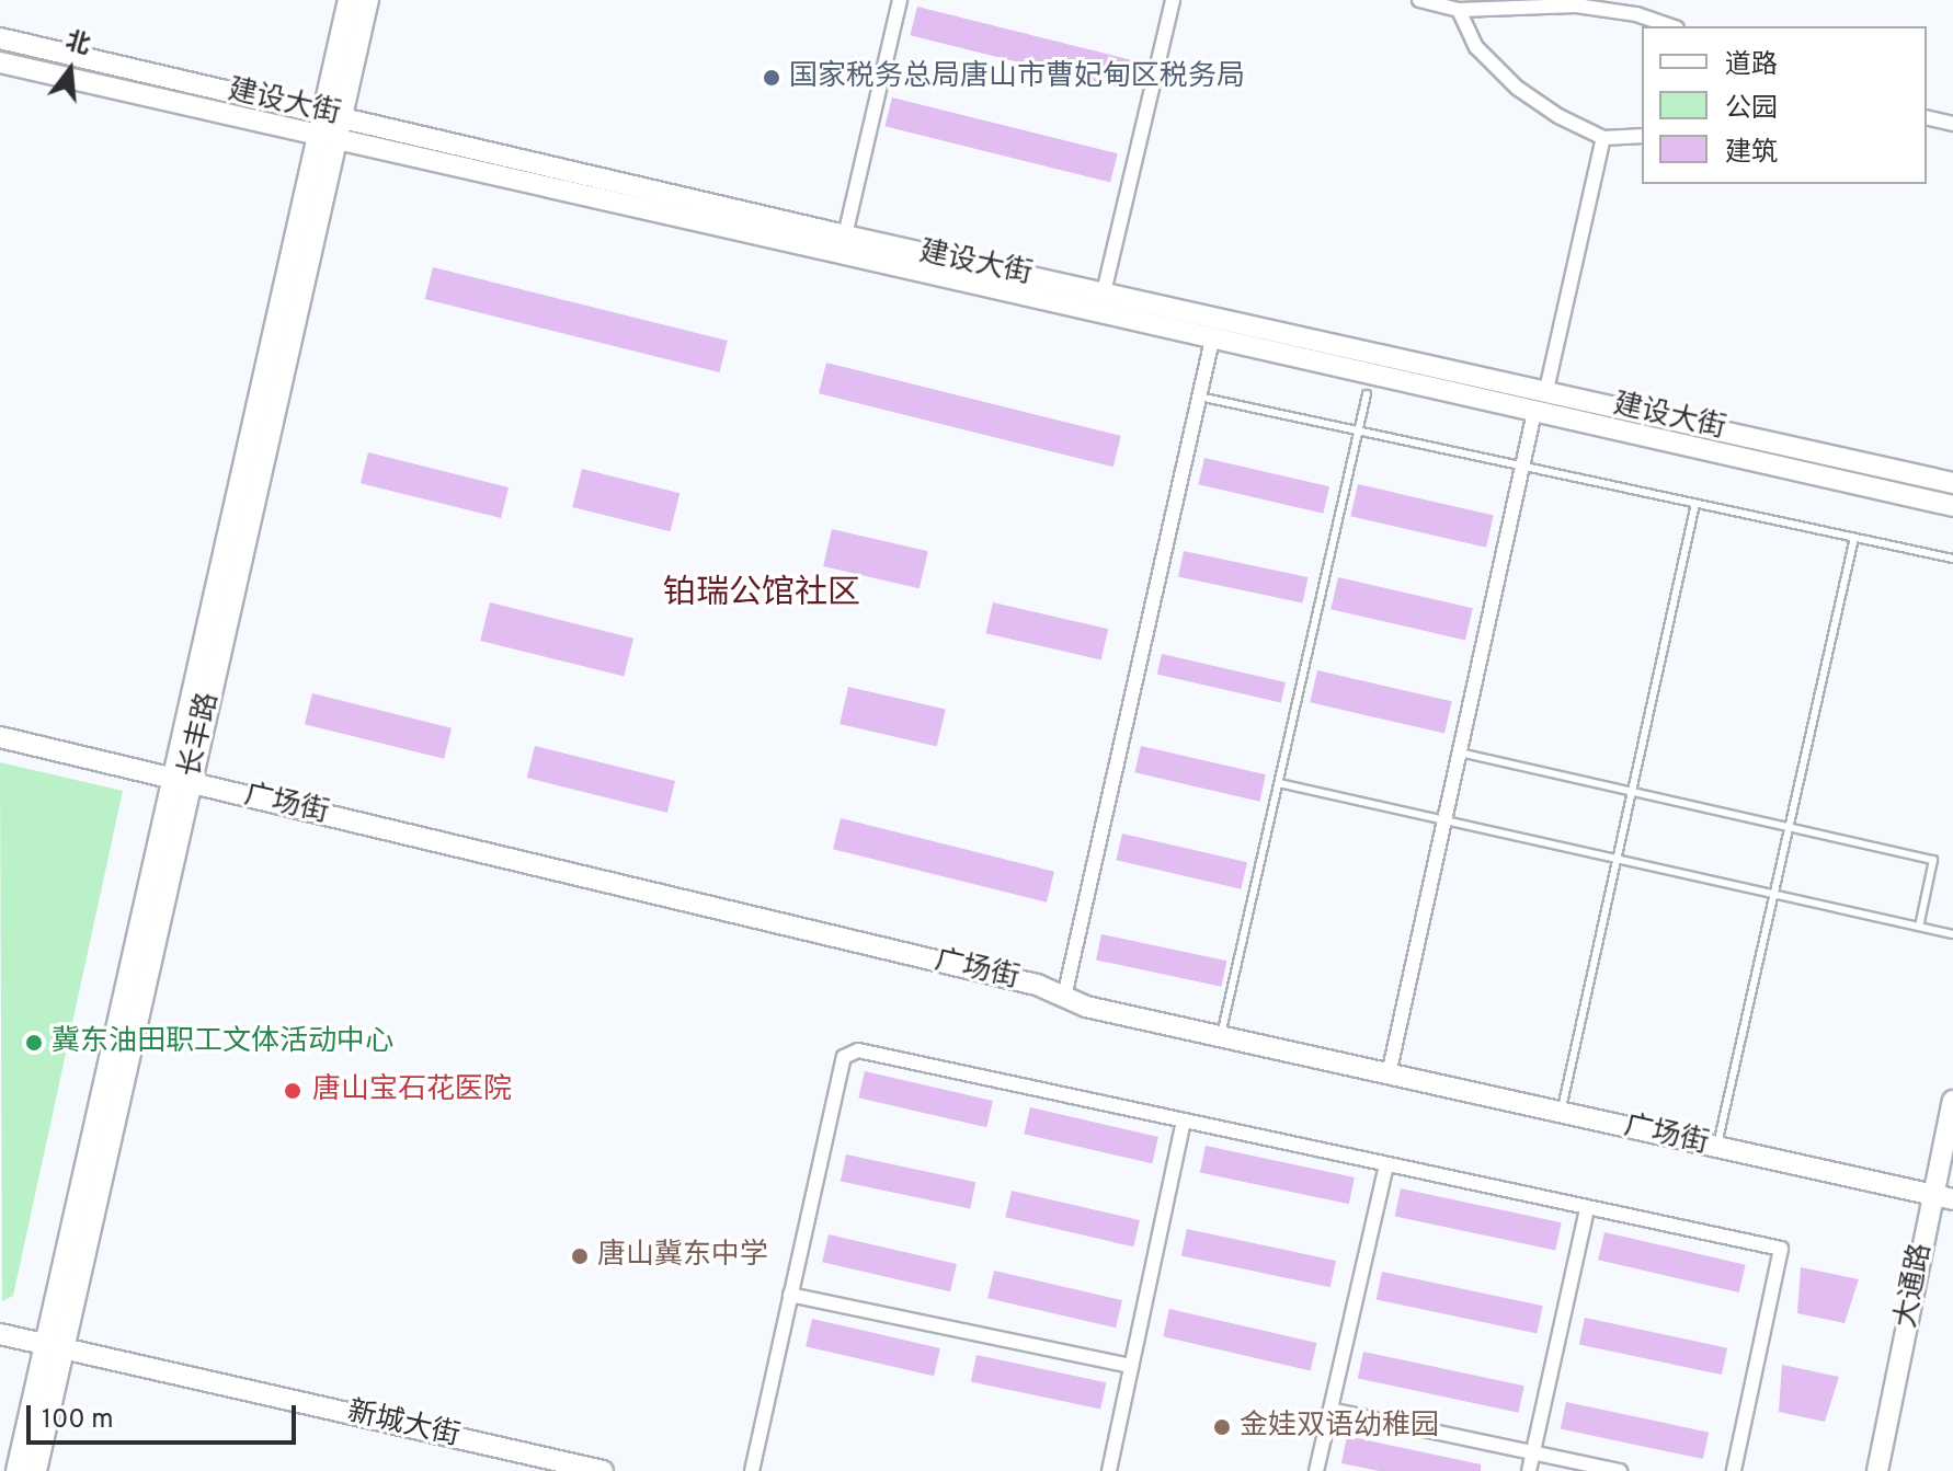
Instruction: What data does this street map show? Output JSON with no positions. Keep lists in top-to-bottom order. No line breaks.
{"streets":{"main road":["建设大街","长丰路","广场街","大通路","新城大街"]},"crossings":[["建设大街","长丰路"],["长丰路","广场街"],["长丰路","新城大街"],["广场街","大通路"]],"districts":["铂瑞公馆社区"],"places":["国家税务总局唐山市曹妃甸区税务局","冀东油田职工文体活动中心","唐山宝石花医院","唐山冀东中学","金娃双语幼稚园"],"legend":["道路","公园","建筑"],"scale_bar":"100 m","north":"top"}
